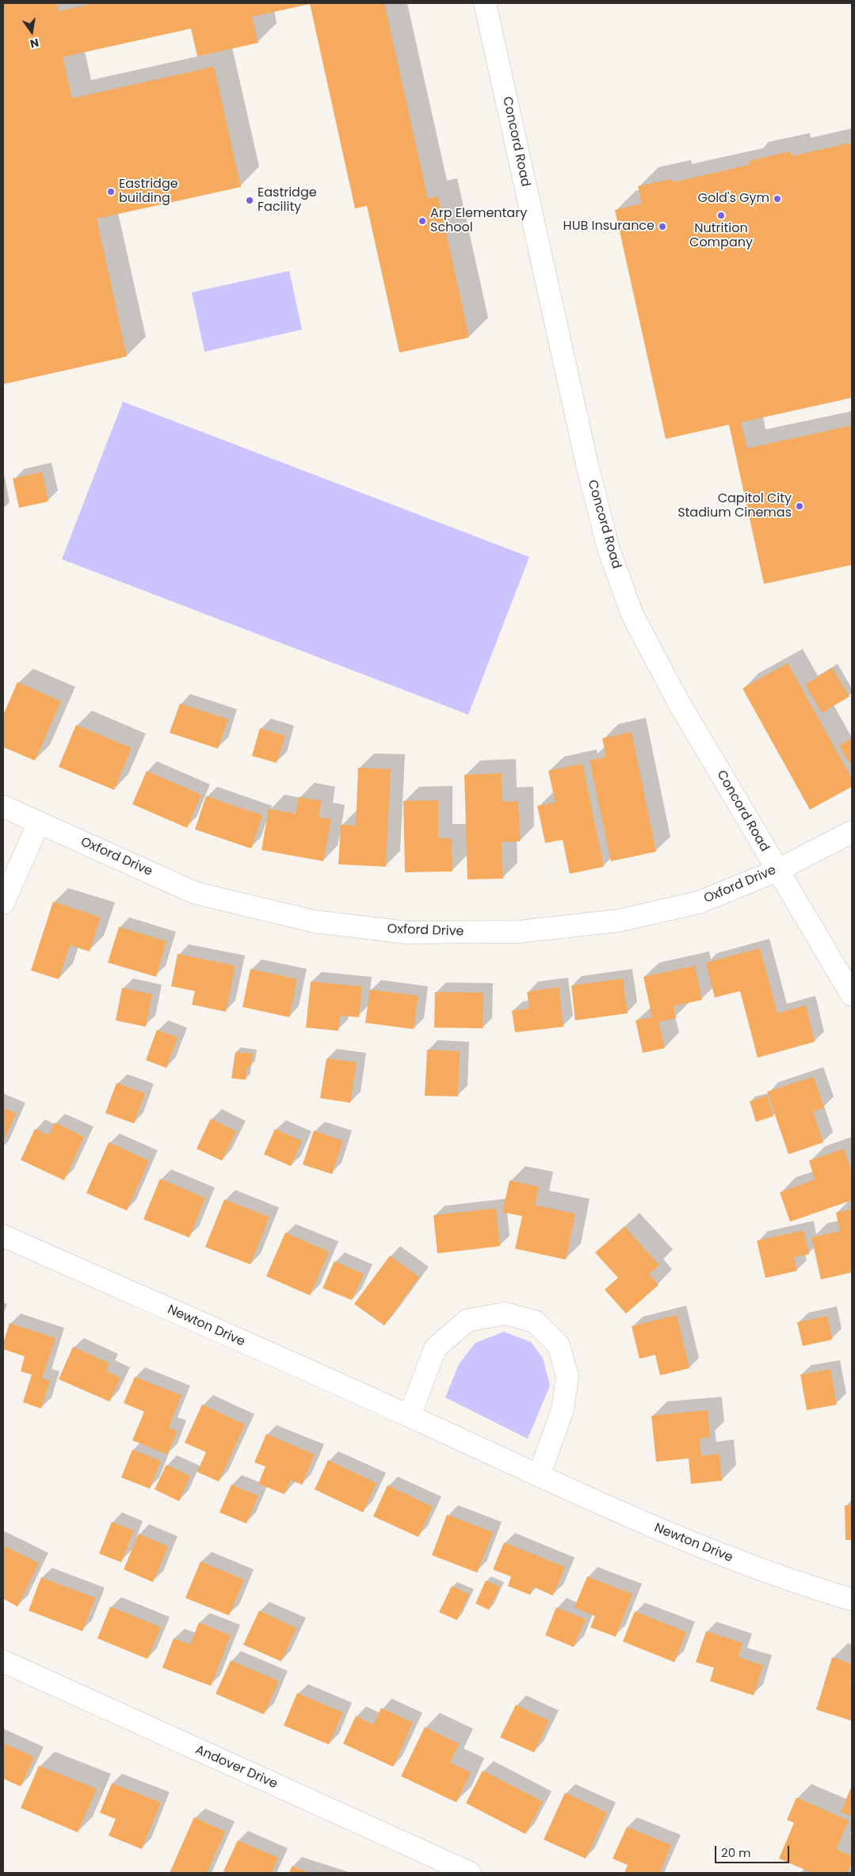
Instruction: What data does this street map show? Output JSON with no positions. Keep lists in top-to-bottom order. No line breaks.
{"streets":{"street":["Concord Road","Oxford Drive","Newton Drive","Andover Drive"]},"crossings":[["Concord Road","Oxford Drive"]],"places":["Eastridge building","Gold's Gym","Eastridge Facility","Nutrition Company","Arp Elementary School","HUB Insurance","Capitol City Stadium Cinemas"],"scale_bar":"20 m","north":"bottom"}
